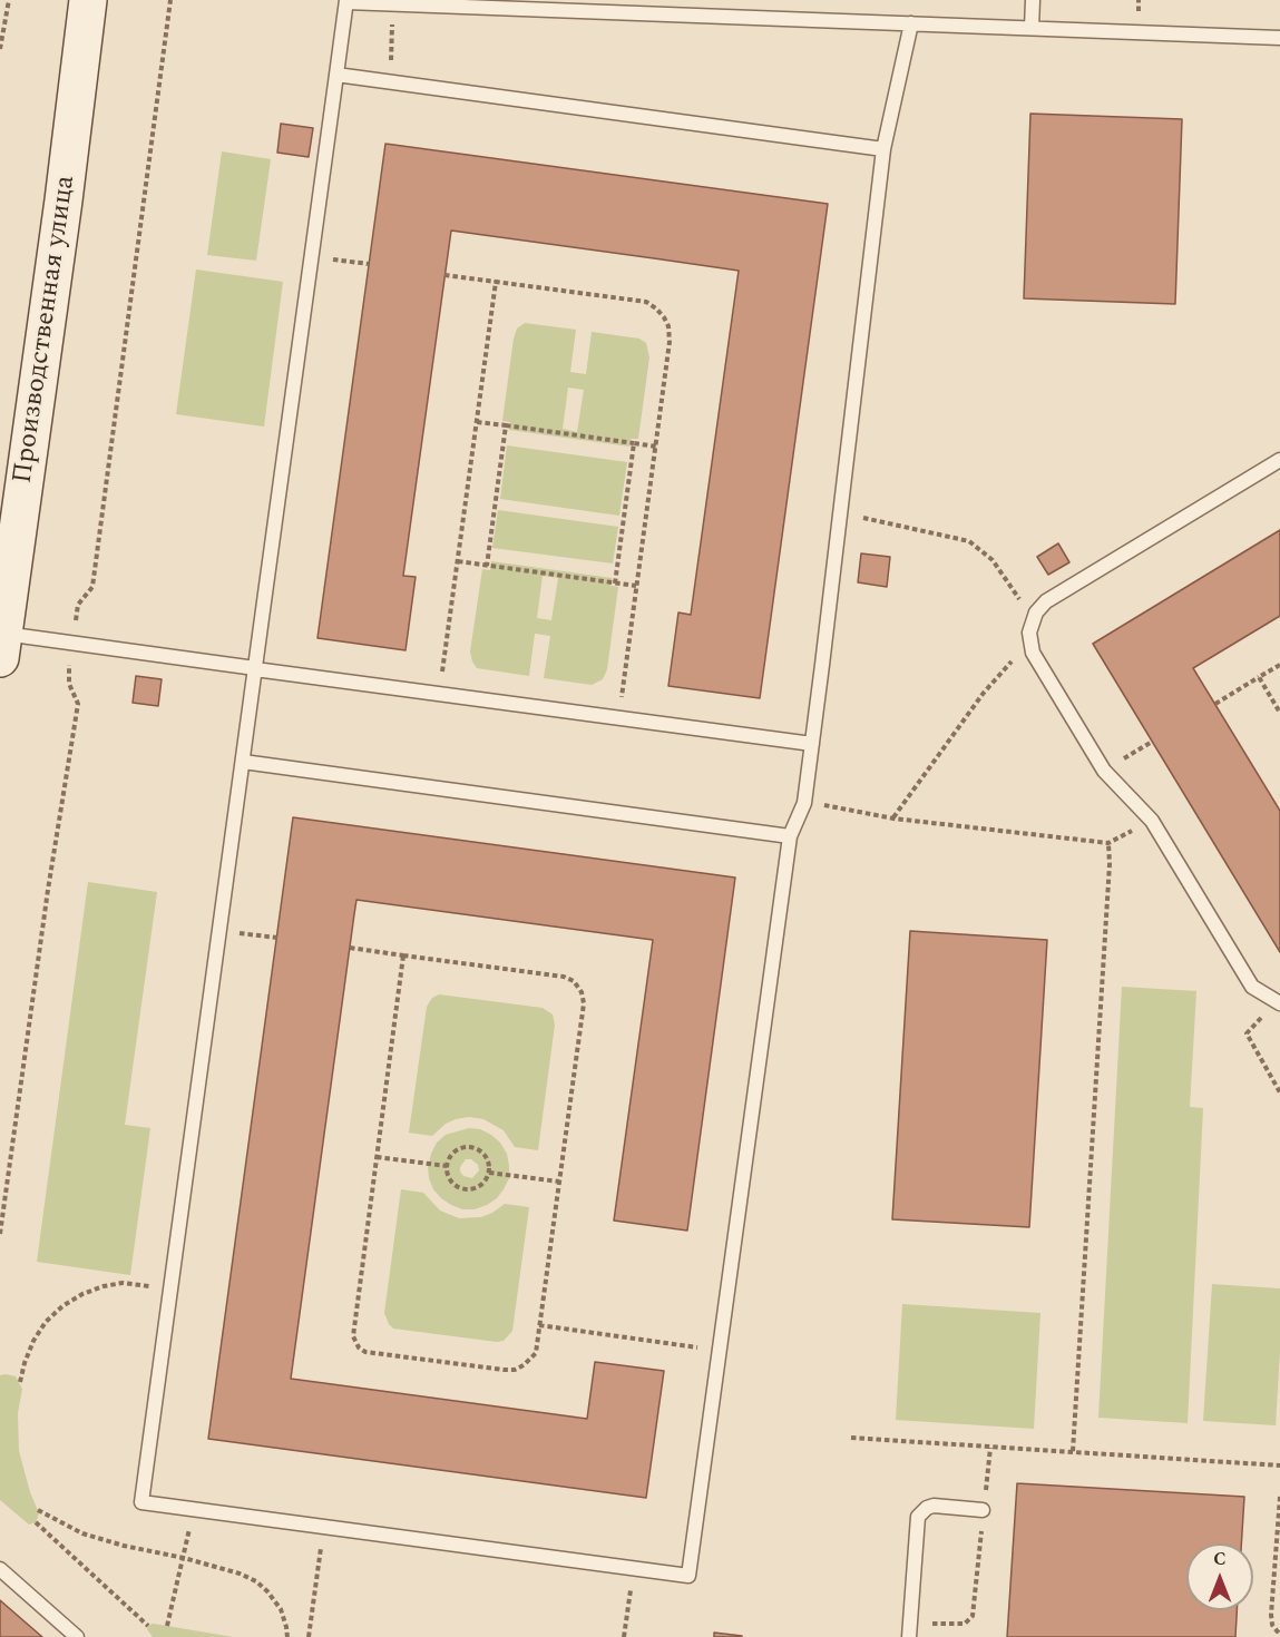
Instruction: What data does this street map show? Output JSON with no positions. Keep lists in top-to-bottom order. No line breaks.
{"streets":{"main road":["Производственная улица"]},"north":"top"}
